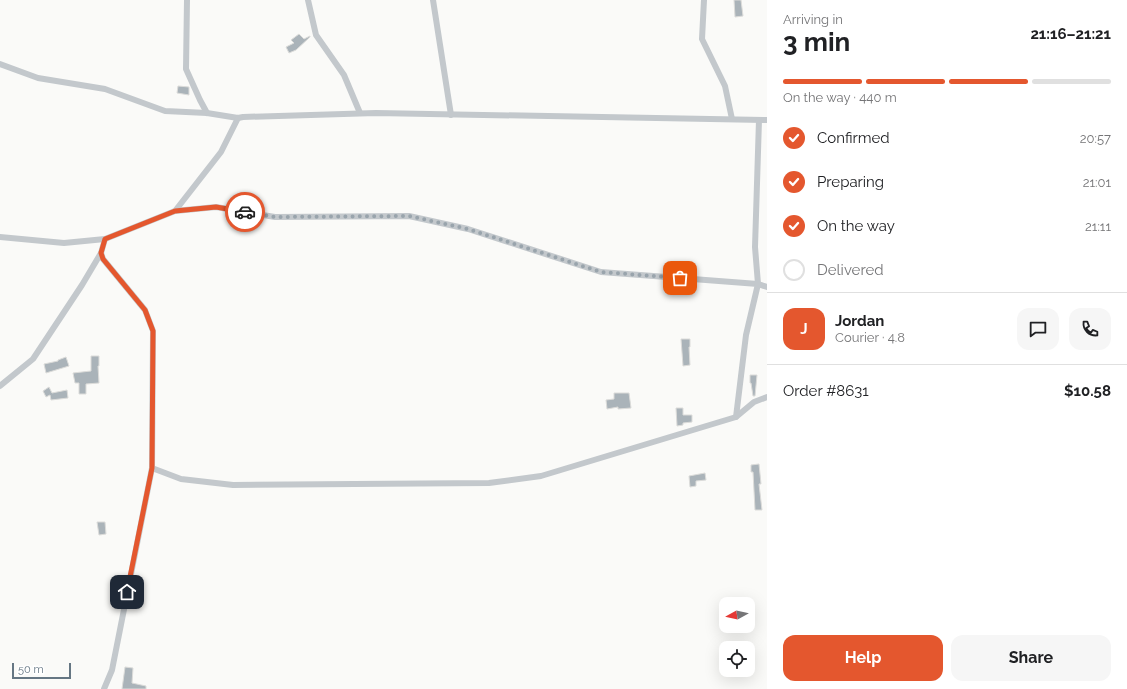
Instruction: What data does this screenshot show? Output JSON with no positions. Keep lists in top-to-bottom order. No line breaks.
{"scale_bar":"50 m","north":"left","page":{"heading":["3 min","Arriving in","21:16–21:21"],"panel":["Jordan","Courier · 4.8","Order #8631","$10.58"],"bar":"On the way · 440 m","list":[["Confirmed","20:57"],["Preparing","21:01"],["On the way","21:11"],"Delivered"],"round":"J","buttons":["Help","Share"],"scale":"50 m"}}
